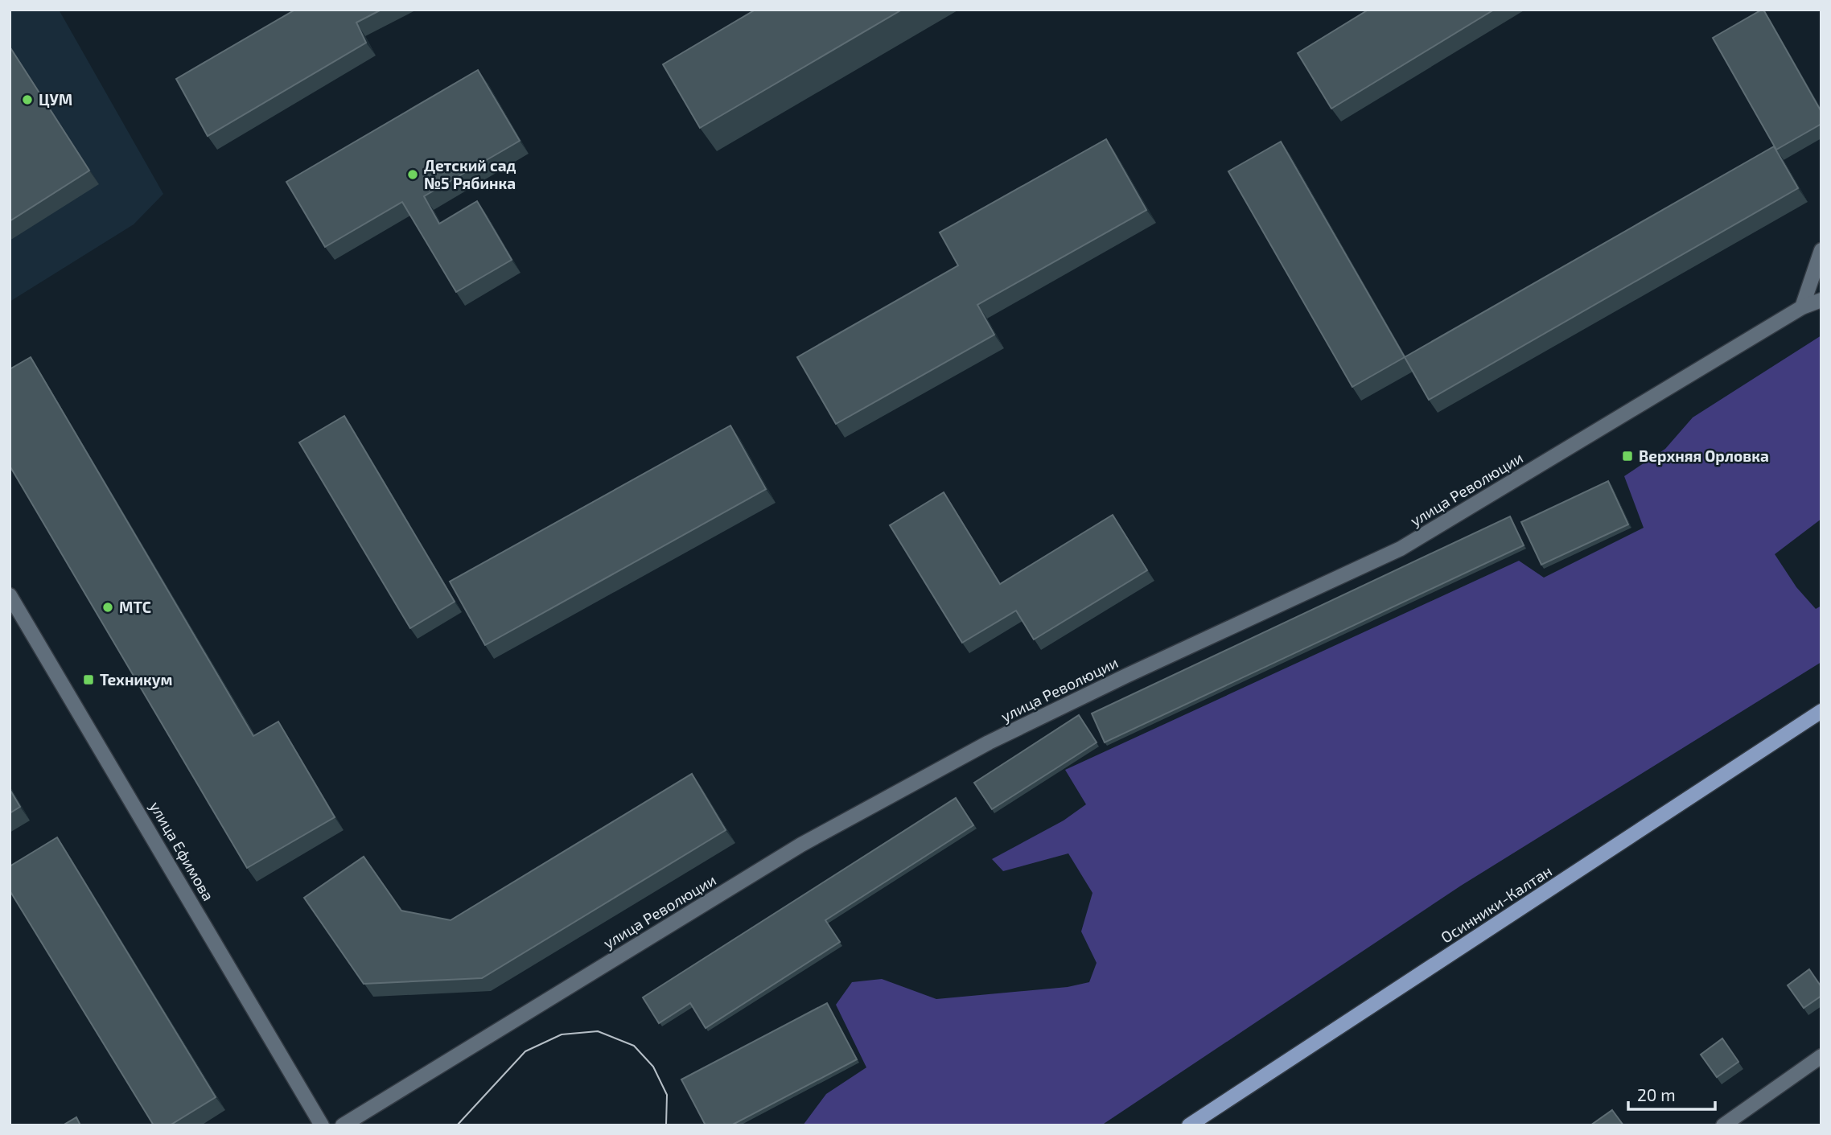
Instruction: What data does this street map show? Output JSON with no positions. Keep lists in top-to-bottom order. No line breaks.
{"streets":{"main road":["Осинники-Калтан"],"street":["улица Революции","улица Ефимова"]},"places":{"other":["ЦУМ","Детский сад №5 Рябинка","МТС"],"transit":["Верхняя Орловка","Техникум"]},"scale_bar":"20 m"}
